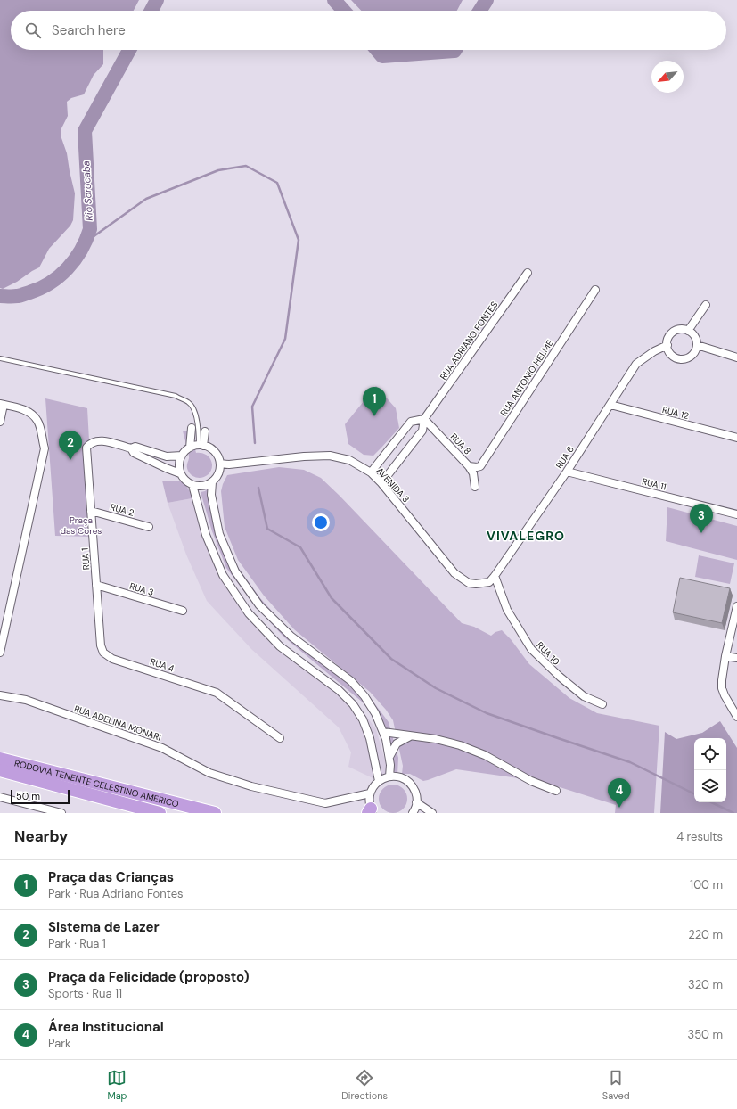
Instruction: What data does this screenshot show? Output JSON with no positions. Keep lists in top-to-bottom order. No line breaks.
{"streets":{"highway":["RODOVIA TENENTE CELESTINO AMERICO"],"street":["RUA ADRIANO FONTES","RUA ANTONIO HELME","RUA 12","RUA 8","RUA 6","RUA 11","AVENIDA 3","RUA 2","RUA 1","RUA 3","RUA 10","RUA 4","RUA ADELINA MONARI"]},"crossings":[["RUA ADRIANO FONTES","RUA 8"],["RUA ADRIANO FONTES","AVENIDA 3"],["RUA ANTONIO HELME","RUA 8"],["RUA 12","RUA 6"],["RUA 6","RUA 11"],["RUA 6","AVENIDA 3"],["RUA 6","RUA 10"],["RUA 2","RUA 1"],["RUA 1","RUA 3"],["RUA 1","RUA 4"]],"districts":["VIVALEGRO"],"water":["Rio Sorocaba"],"parks":["Praça das Cores"],"scale_bar":"50 m","north":"bottom left","page":{"search":"Search here","pins":["1","2","3","4"],"scale":"50 m","heading":["Nearby","4 results"],"list":[{"mark":"1","name":"Praça das Crianças","note":"Park · Rua Adriano Fontes","value":"100 m"},{"mark":"2","name":"Sistema de Lazer","note":"Park · Rua 1","value":"220 m"},{"mark":"3","name":"Praça da Felicidade (proposto)","note":"Sports · Rua 11","value":"320 m"},{"mark":"4","name":"Área Institucional","note":"Park","value":"350 m"}],"nav":["Map","Directions","Saved"]}}
